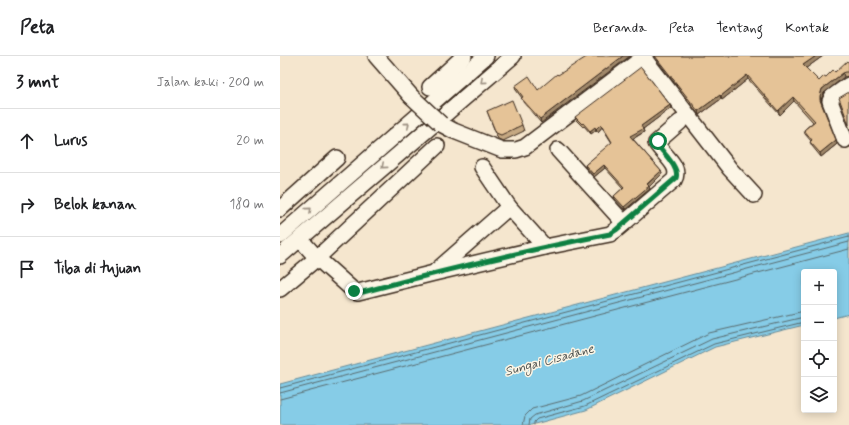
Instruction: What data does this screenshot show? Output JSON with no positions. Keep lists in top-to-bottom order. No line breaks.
{"water":["Sungai Cisadane"],"page":{"header":"Peta","nav":["Beranda","Peta","Tentang","Kontak"],"heading":["3 mnt","Jalan kaki · 200 m"],"list":[["Lurus","20 m"],["Belok kanan","180 m"],"Tiba di tujuan"],"map_buttons":["+","−"]}}
